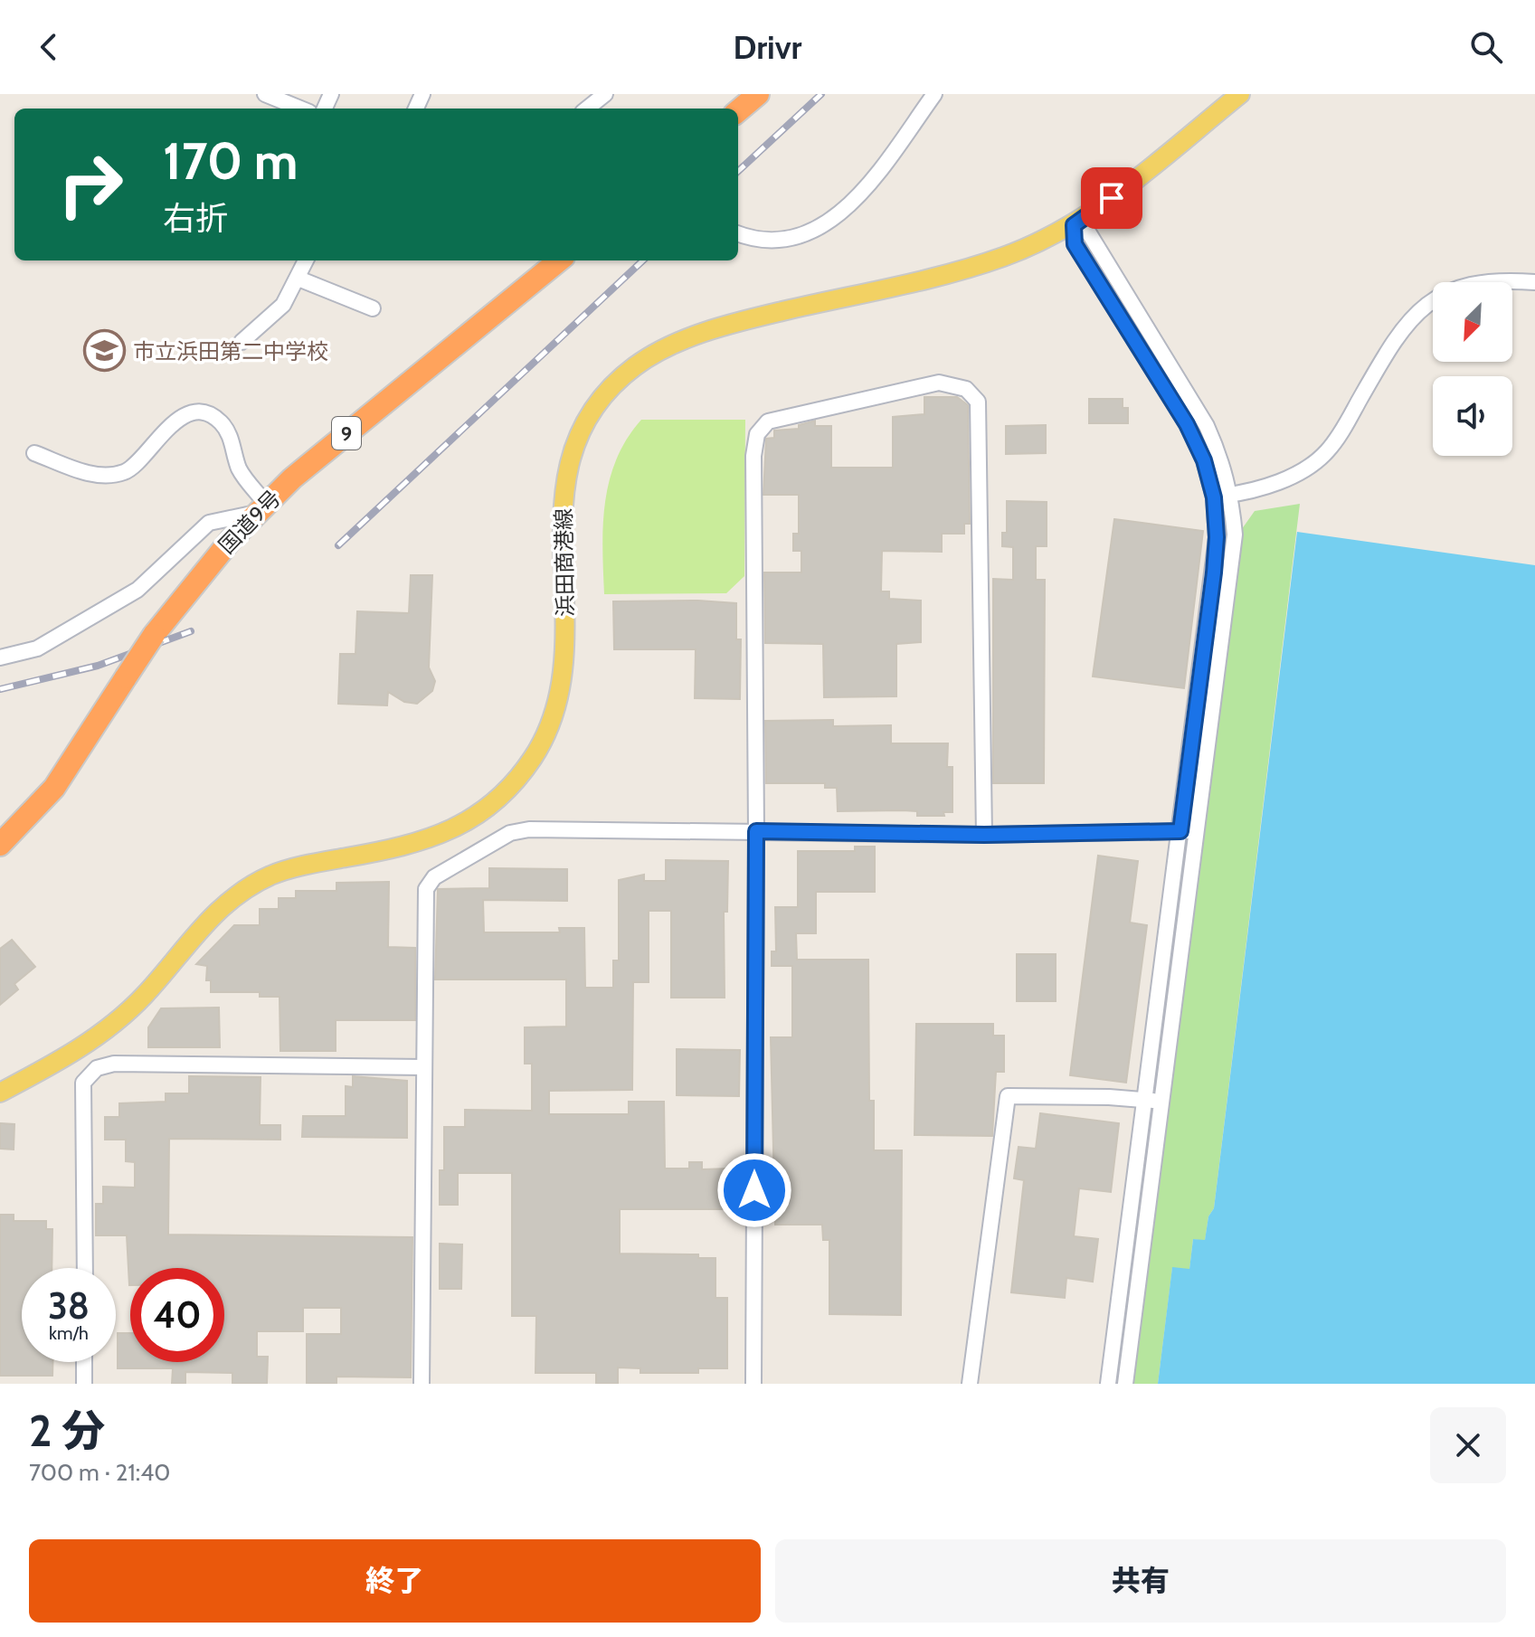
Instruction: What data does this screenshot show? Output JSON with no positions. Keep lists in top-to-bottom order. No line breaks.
{"streets":{"highway":["9","国道9号"],"main road":["浜田商港線"]},"places":{"school or university":["市立浜田第二中学校"]},"north":"bottom left","page":{"header":"Drivr","turn":["170 m","右折"],"speed":"38 km/h","limit":"40","heading":["2 分","700 m · 21:40"],"buttons":["終了","共有"]}}
